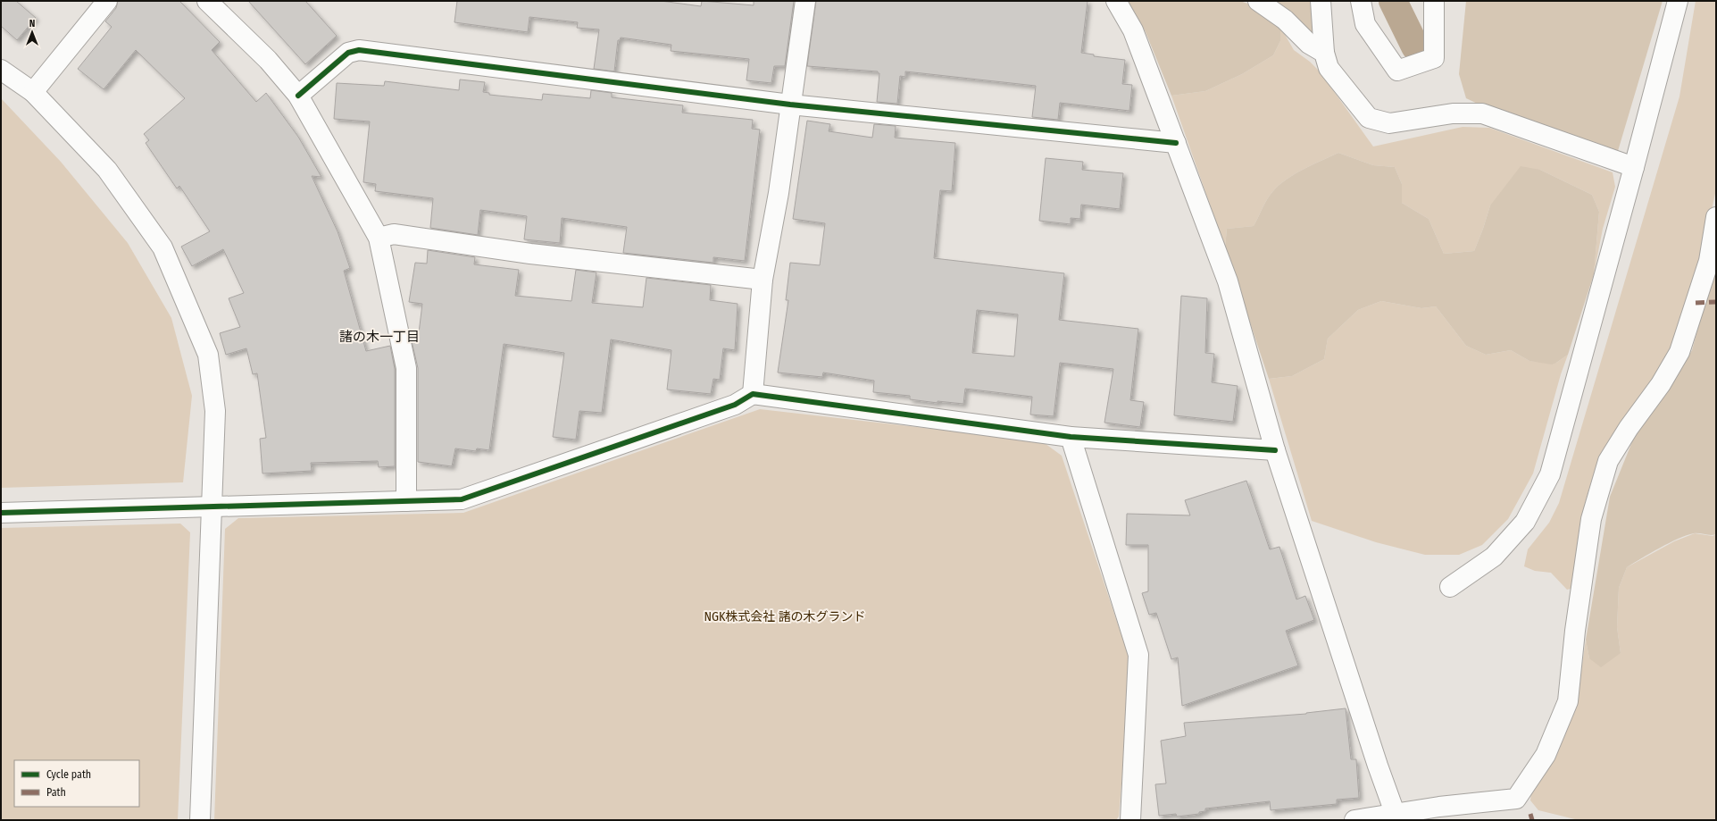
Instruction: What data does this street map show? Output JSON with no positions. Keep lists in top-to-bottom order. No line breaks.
{"districts":["諸の木一丁目"],"parks":["NGK株式会社 諸の木グランド"],"legend":["Cycle path","Path"],"north":"top"}
